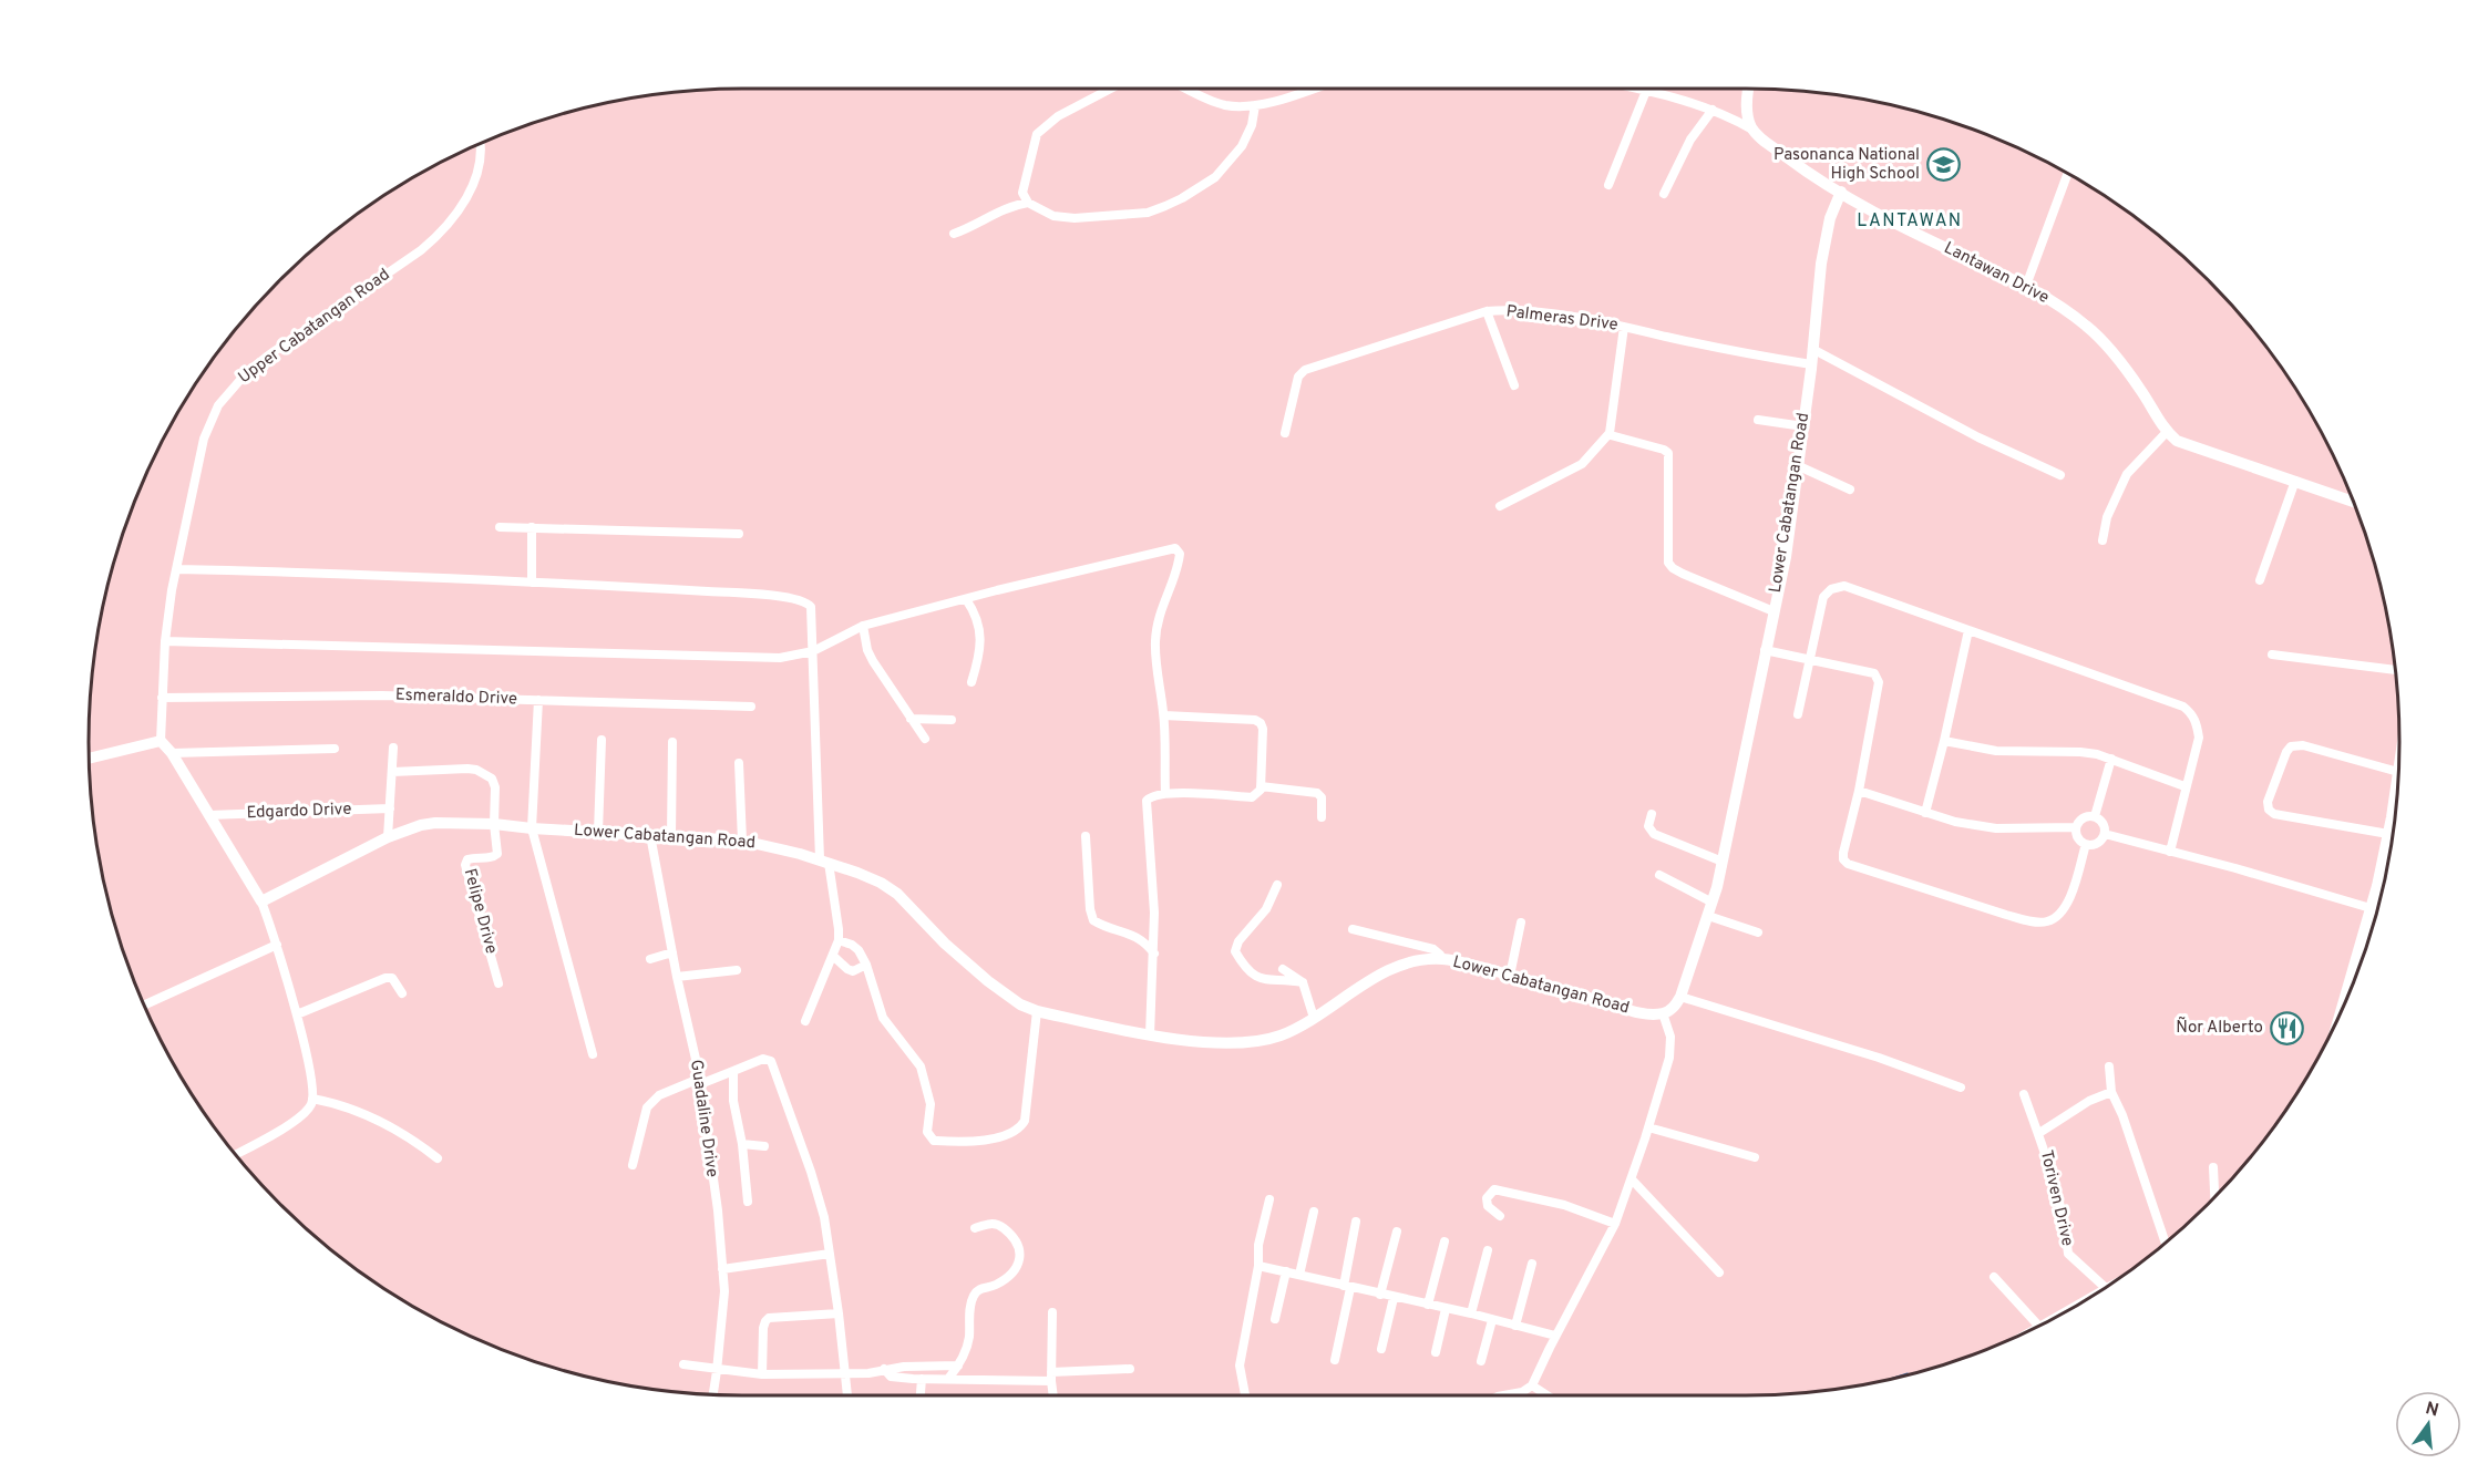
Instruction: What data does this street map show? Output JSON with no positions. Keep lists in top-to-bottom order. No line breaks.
{"streets":{"street":["Lantawan Drive","Palmeras Drive","Upper Cabatangan Road","Lower Cabatangan Road","Esmeraldo Drive","Edgardo Drive","Felipe Drive","Guadaline Drive","Toriven Drive"]},"crossings":[["Lantawan Drive","Lower Cabatangan Road"],["Palmeras Drive","Lower Cabatangan Road"],["Upper Cabatangan Road","Esmeraldo Drive"],["Lower Cabatangan Road","Felipe Drive"],["Lower Cabatangan Road","Guadaline Drive"]],"districts":["LANTAWAN"],"places":{"school or university":["Pasonanca National High School"],"restaurant":["Ñor Alberto"]},"north":"top"}
